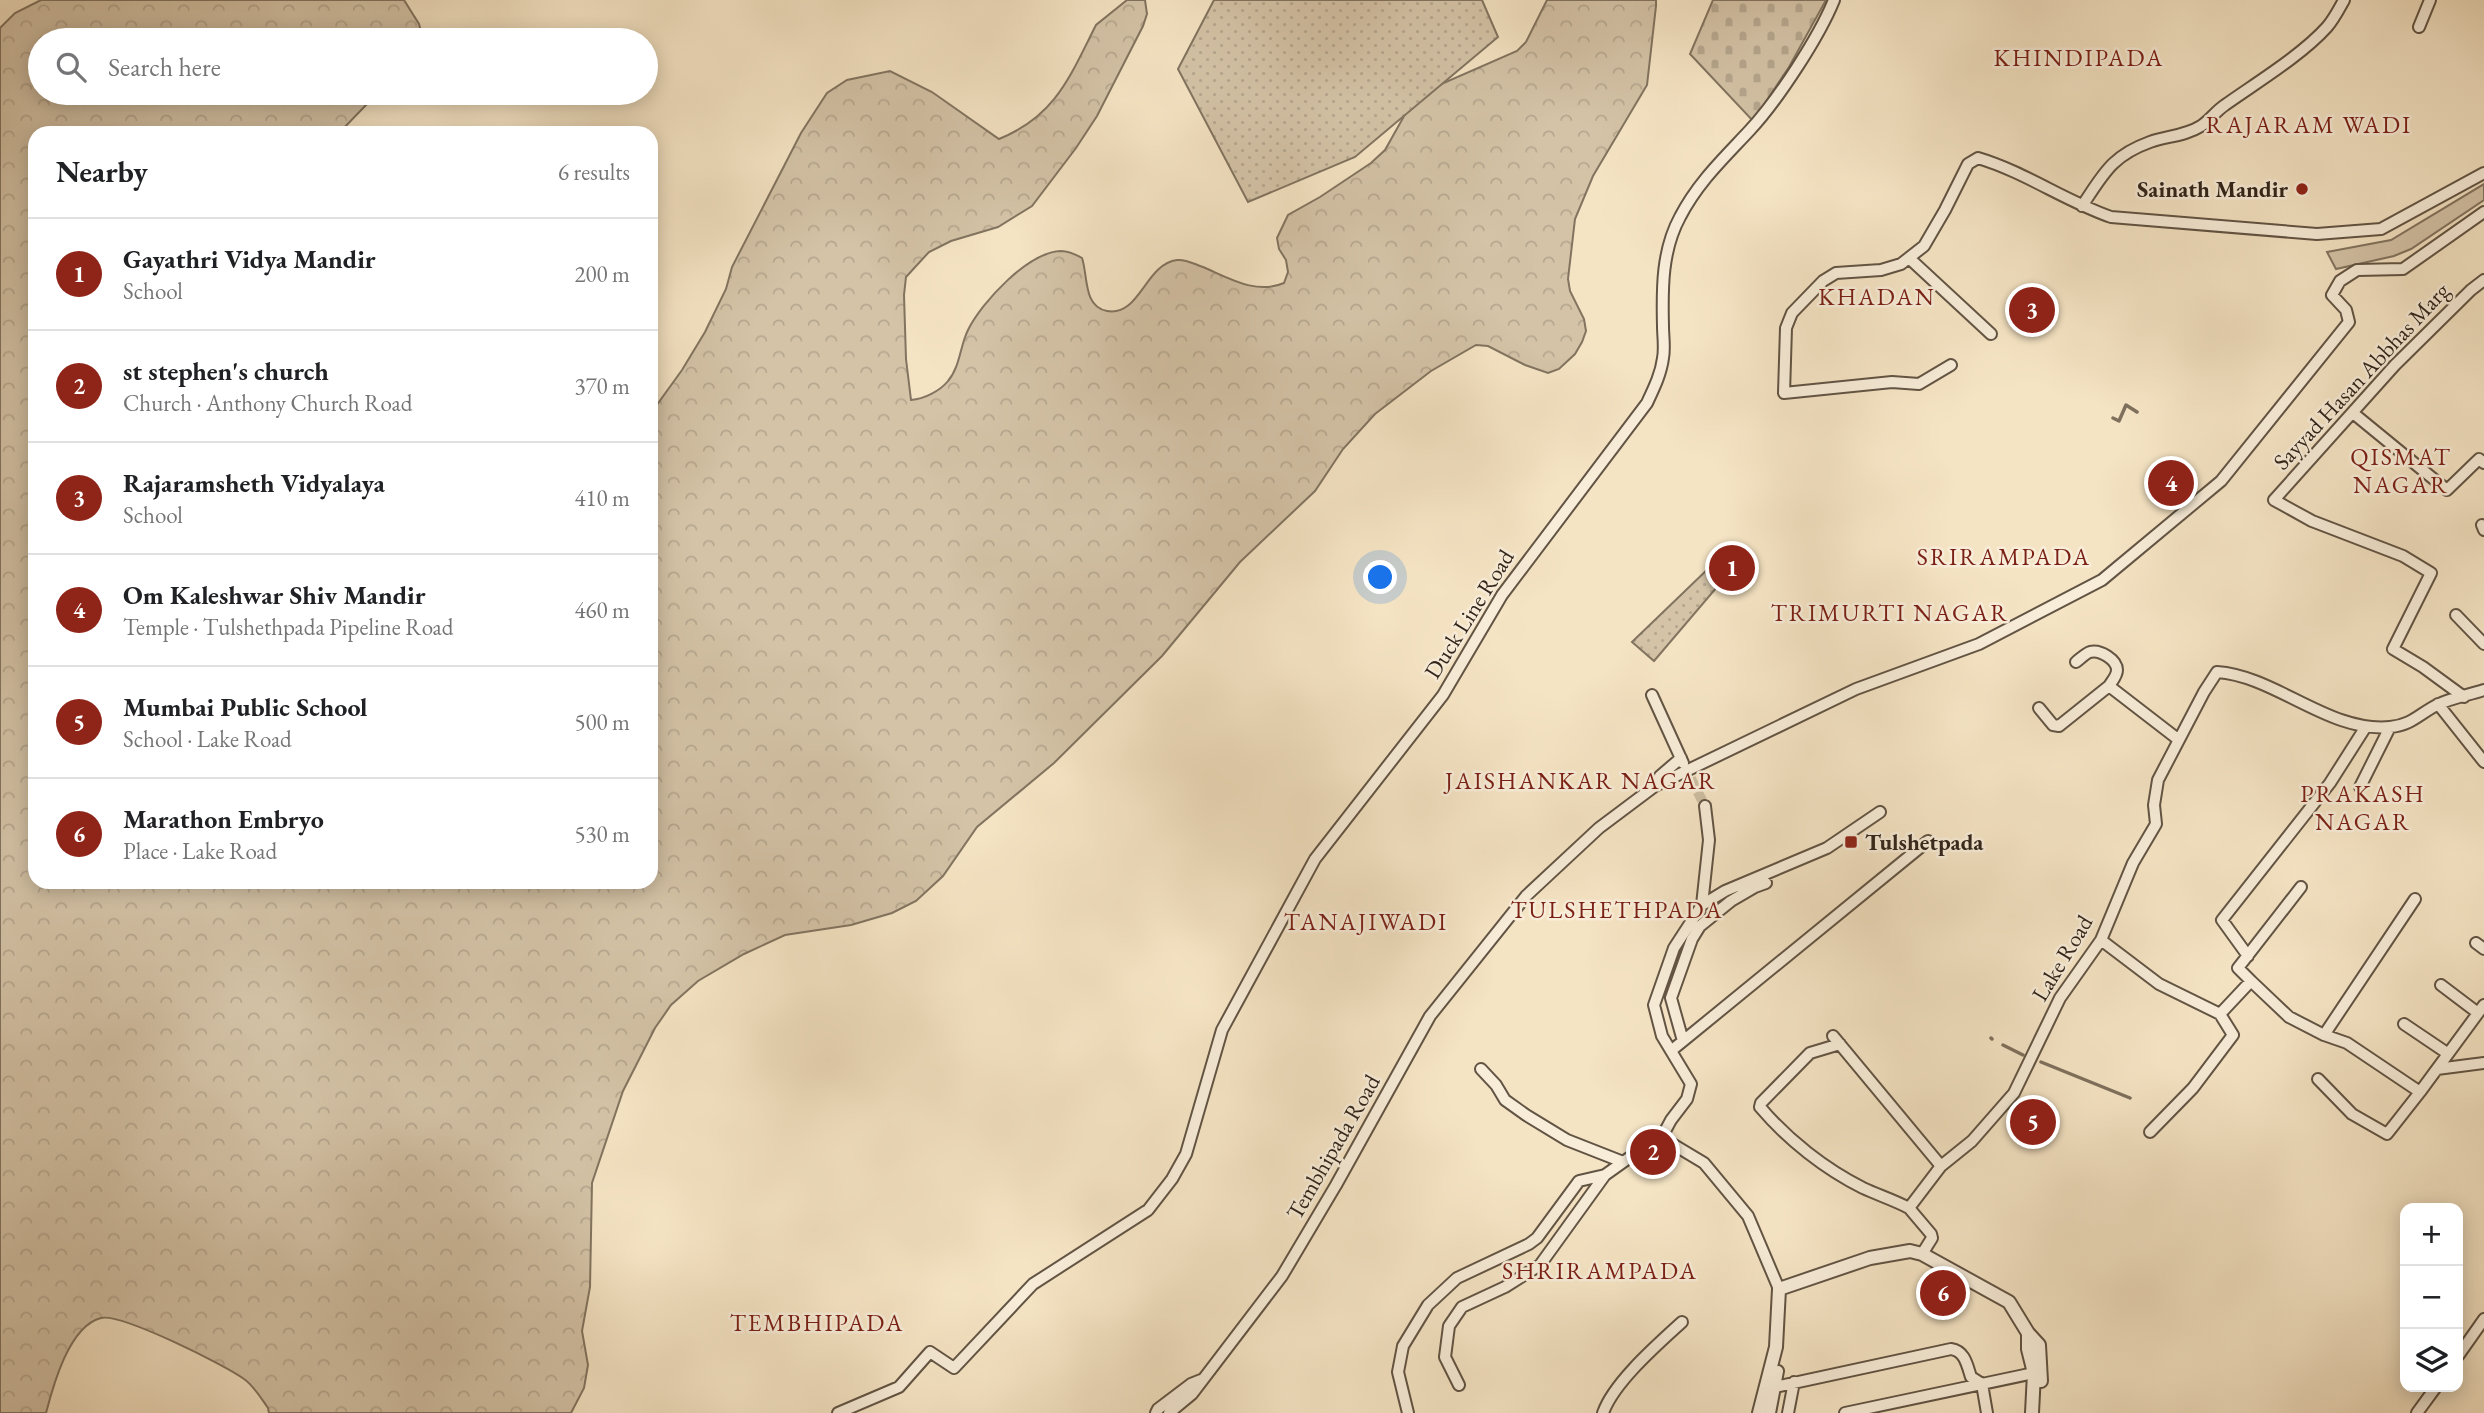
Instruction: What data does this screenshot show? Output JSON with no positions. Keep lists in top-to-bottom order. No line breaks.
{"streets":{"street":["Sayyad Hasan Abbhas Marg","Duck Line Road","Lake Road","Tembhipada Road"]},"crossings":[["Sayyad Hasan Abbhas Marg","Lake Road"]],"districts":["KHINDIPADA","RAJARAM WADI","KHADAN","QISMAT NAGAR","SRIRAMPADA","TRIMURTI NAGAR","JAISHANKAR NAGAR","PRAKASH NAGAR","TULSHETHPADA","TANAJIWADI","SHRIRAMPADA","TEMBHIPADA"],"places":{"other":["Sainath Mandir"],"transit":["Tulshetpada"]},"page":{"search":"Search here","heading":["Nearby","6 results"],"list":[{"mark":"1","name":"Gayathri Vidya Mandir","note":"School","value":"200 m"},{"mark":"2","name":"st stephen's church","note":"Church · Anthony Church Road","value":"370 m"},{"mark":"3","name":"Rajaramsheth Vidyalaya","note":"School","value":"410 m"},{"mark":"4","name":"Om Kaleshwar Shiv Mandir","note":"Temple · Tulshethpada Pipeline Road","value":"460 m"},{"mark":"5","name":"Mumbai Public School","note":"School · Lake Road","value":"500 m"},{"mark":"6","name":"Marathon Embryo","note":"Place · Lake Road","value":"530 m"}],"pins":["3","4","1","5","2","6"],"map_buttons":["+","−"]}}
